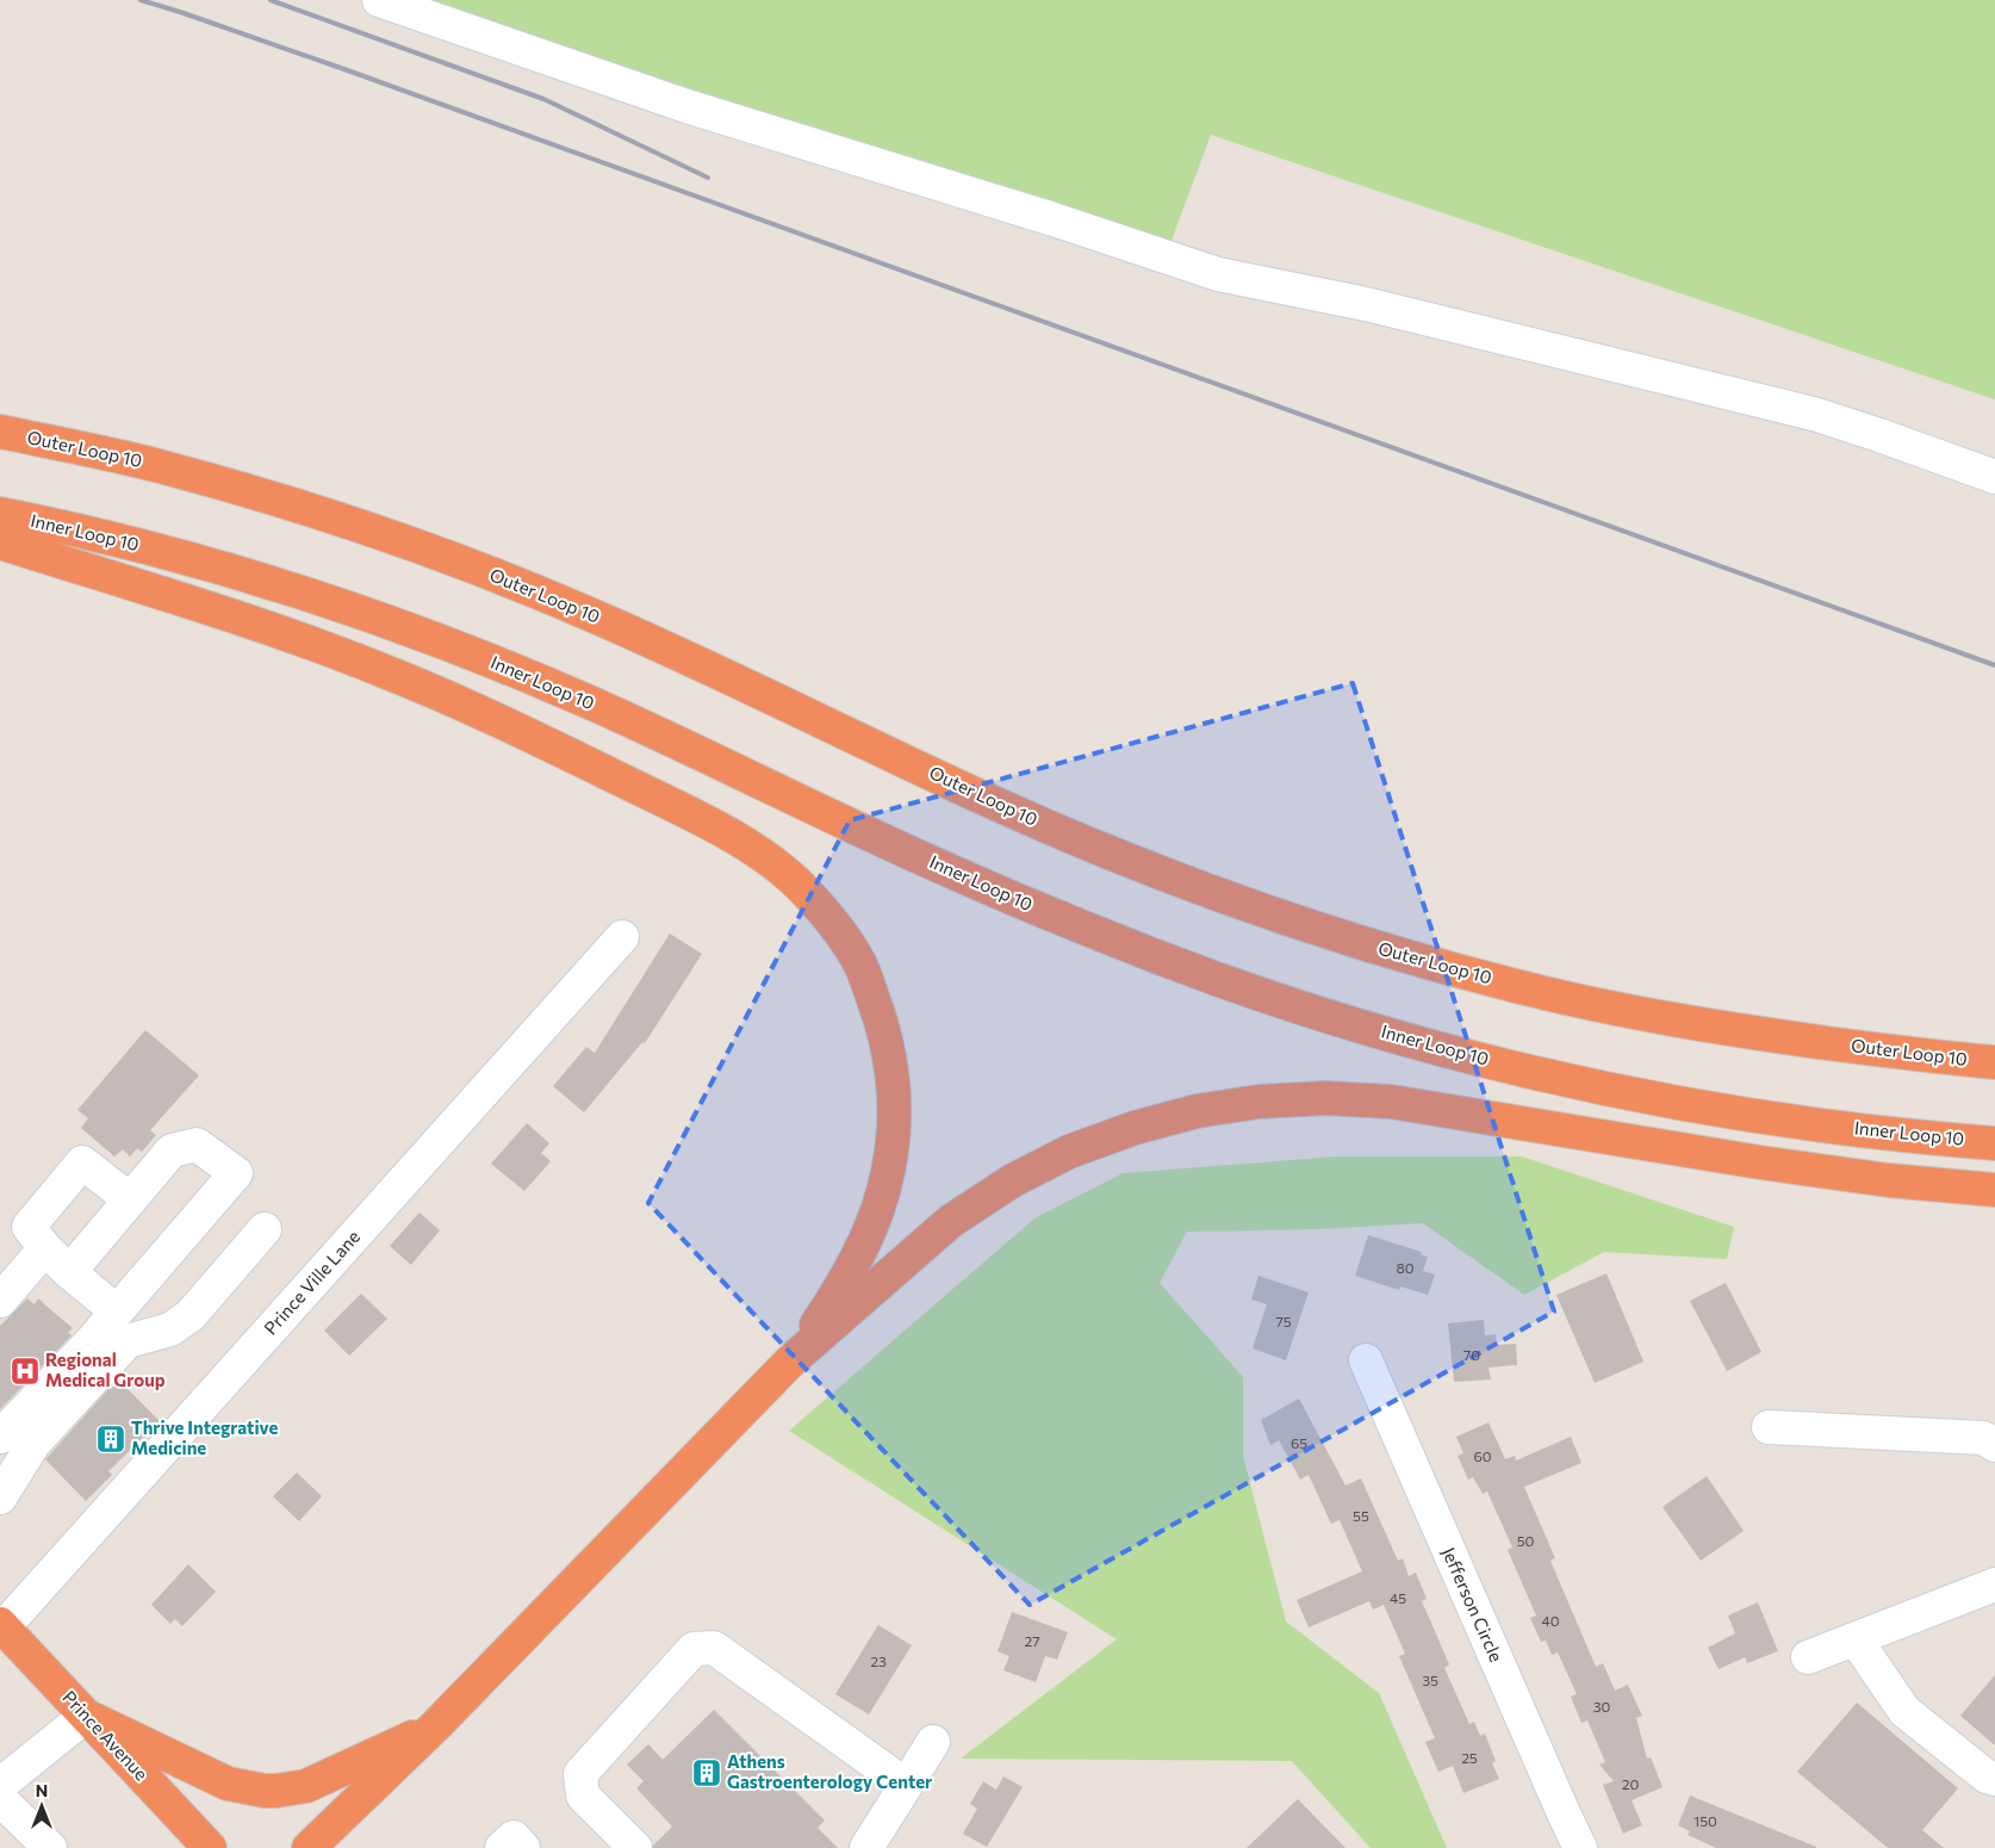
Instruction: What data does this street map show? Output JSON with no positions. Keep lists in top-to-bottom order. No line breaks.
{"streets":{"highway":["Outer Loop 10","Inner Loop 10","Prince Avenue"],"street":["Prince Ville Lane","Jefferson Circle"]},"crossings":[["Prince Ville Lane","Prince Avenue"]],"places":{"hospital":["Regional Medical Group"],"building":["Thrive Integrative Medicine","Athens Gastroenterology Center"]},"house_numbers":["80","75","70","65","60","55","50","45","40","27","23","35","30","25","20","150"],"north":"top"}
